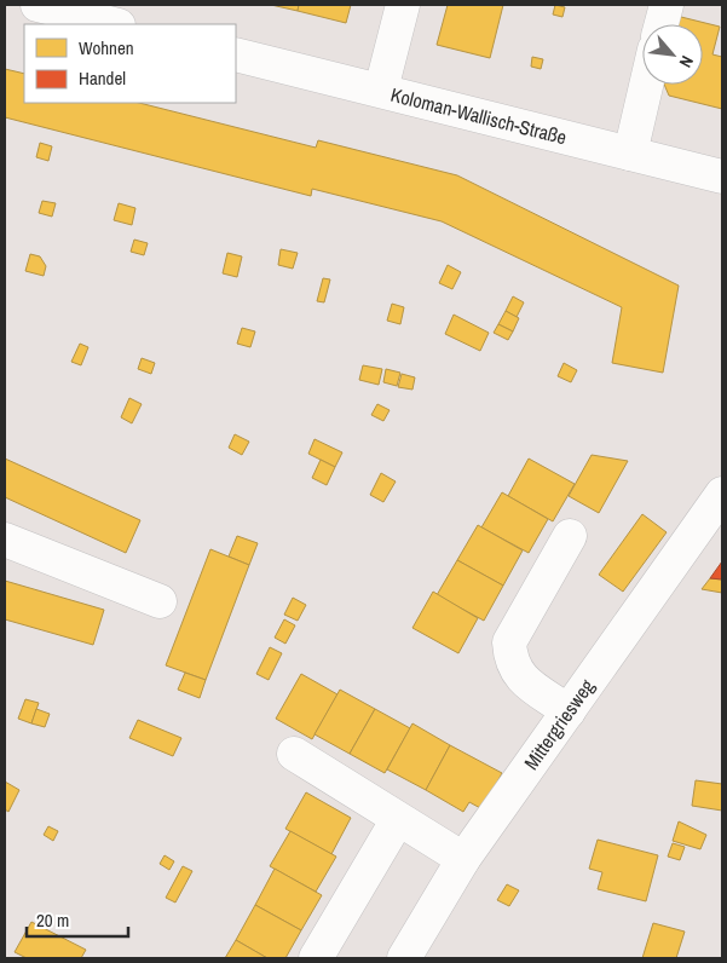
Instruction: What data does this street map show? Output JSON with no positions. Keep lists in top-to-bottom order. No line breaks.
{"streets":{"street":["Koloman-Wallisch-Straße","Mittergriesweg"]},"legend":["Wohnen","Handel"],"scale_bar":"20 m","north":"bottom right"}
